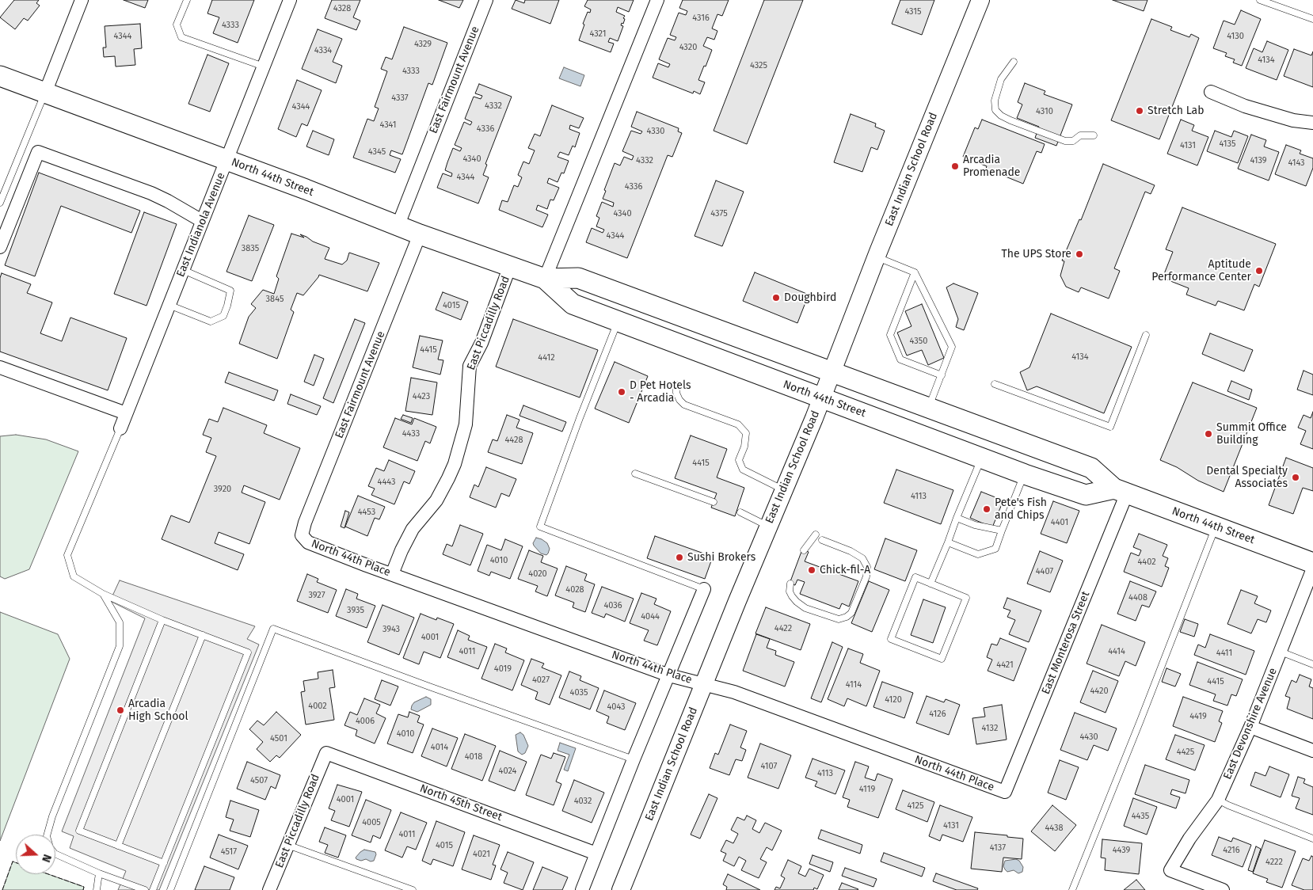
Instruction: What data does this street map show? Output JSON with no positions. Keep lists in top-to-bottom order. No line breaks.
{"streets":{"main road":["East Indian School Road","North 44th Street"],"street":["East Fairmount Avenue","East Indianola Avenue","East Piccadilly Road","North 44th Place","East Monterosa Street","East Devonshire Avenue","North 45th Street"]},"crossings":[["East Fairmount Avenue","North 44th Street"],["East Fairmount Avenue","North 44th Place"],["East Indian School Road","North 44th Street"],["East Indian School Road","North 44th Place"],["North 44th Street","East Indianola Avenue"],["North 44th Street","East Piccadilly Road"],["North 44th Street","East Monterosa Street"],["East Piccadilly Road","North 44th Place"],["East Piccadilly Road","North 45th Street"],["North 44th Place","East Monterosa Street"]],"places":["Stretch Lab","Arcadia Promenade","The UPS Store","Aptitude Performance Center","Doughbird","D Pet Hotels - Arcadia","Summit Office Building","Dental Specialty Associates","Pete's Fish and Chips","Sushi Brokers","Chick-fil-A","Arcadia High School"],"house_numbers":["4328","4315","4316","4333","4321","4344","4130","4329","4320","4334","4134","4325","4333","4337","4332","4344","4310","4341","4336","4330","4135","4131","4345","4340","4332","4139","4143","4344","4336","4340","4375","4344","3835","3845","4015","4350","4415","4134","4412","4423","4433","4428","4415","4443","3920","4113","4453","4401","4010","4402","4407","4020","4028","3927","4408","4036","3935","4044","4422","3943","4001","4011","4414","4411","4421","4019","4027","4415","4114","4420","4035","4120","4002","4043","4126","4419","4006","4132","4010","4430","4501","4014","4425","4018","4107","4024","4113","4507","4119","4001","4032","4125","4435","4005","4131","4438","4011","4015","4137","4439","4216","4517","4021","4222"],"north":"right"}
